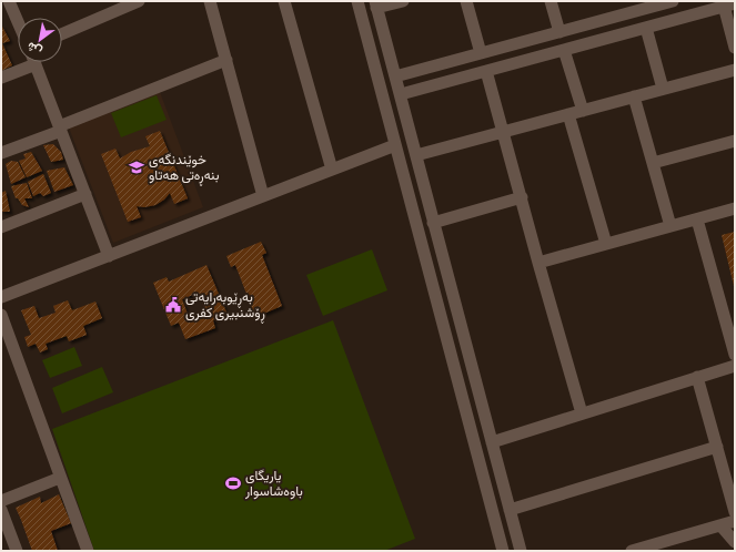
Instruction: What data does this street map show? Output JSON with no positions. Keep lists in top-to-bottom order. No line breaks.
{"places":{"school or university":["خوێندنگەی بنەڕەتی هەتاو"],"public building":["بەڕێوبەرایەتی ڕۆشنبیری کفری"],"sports":["یاریگای باوەشاسوار"]},"north":"bottom left"}
